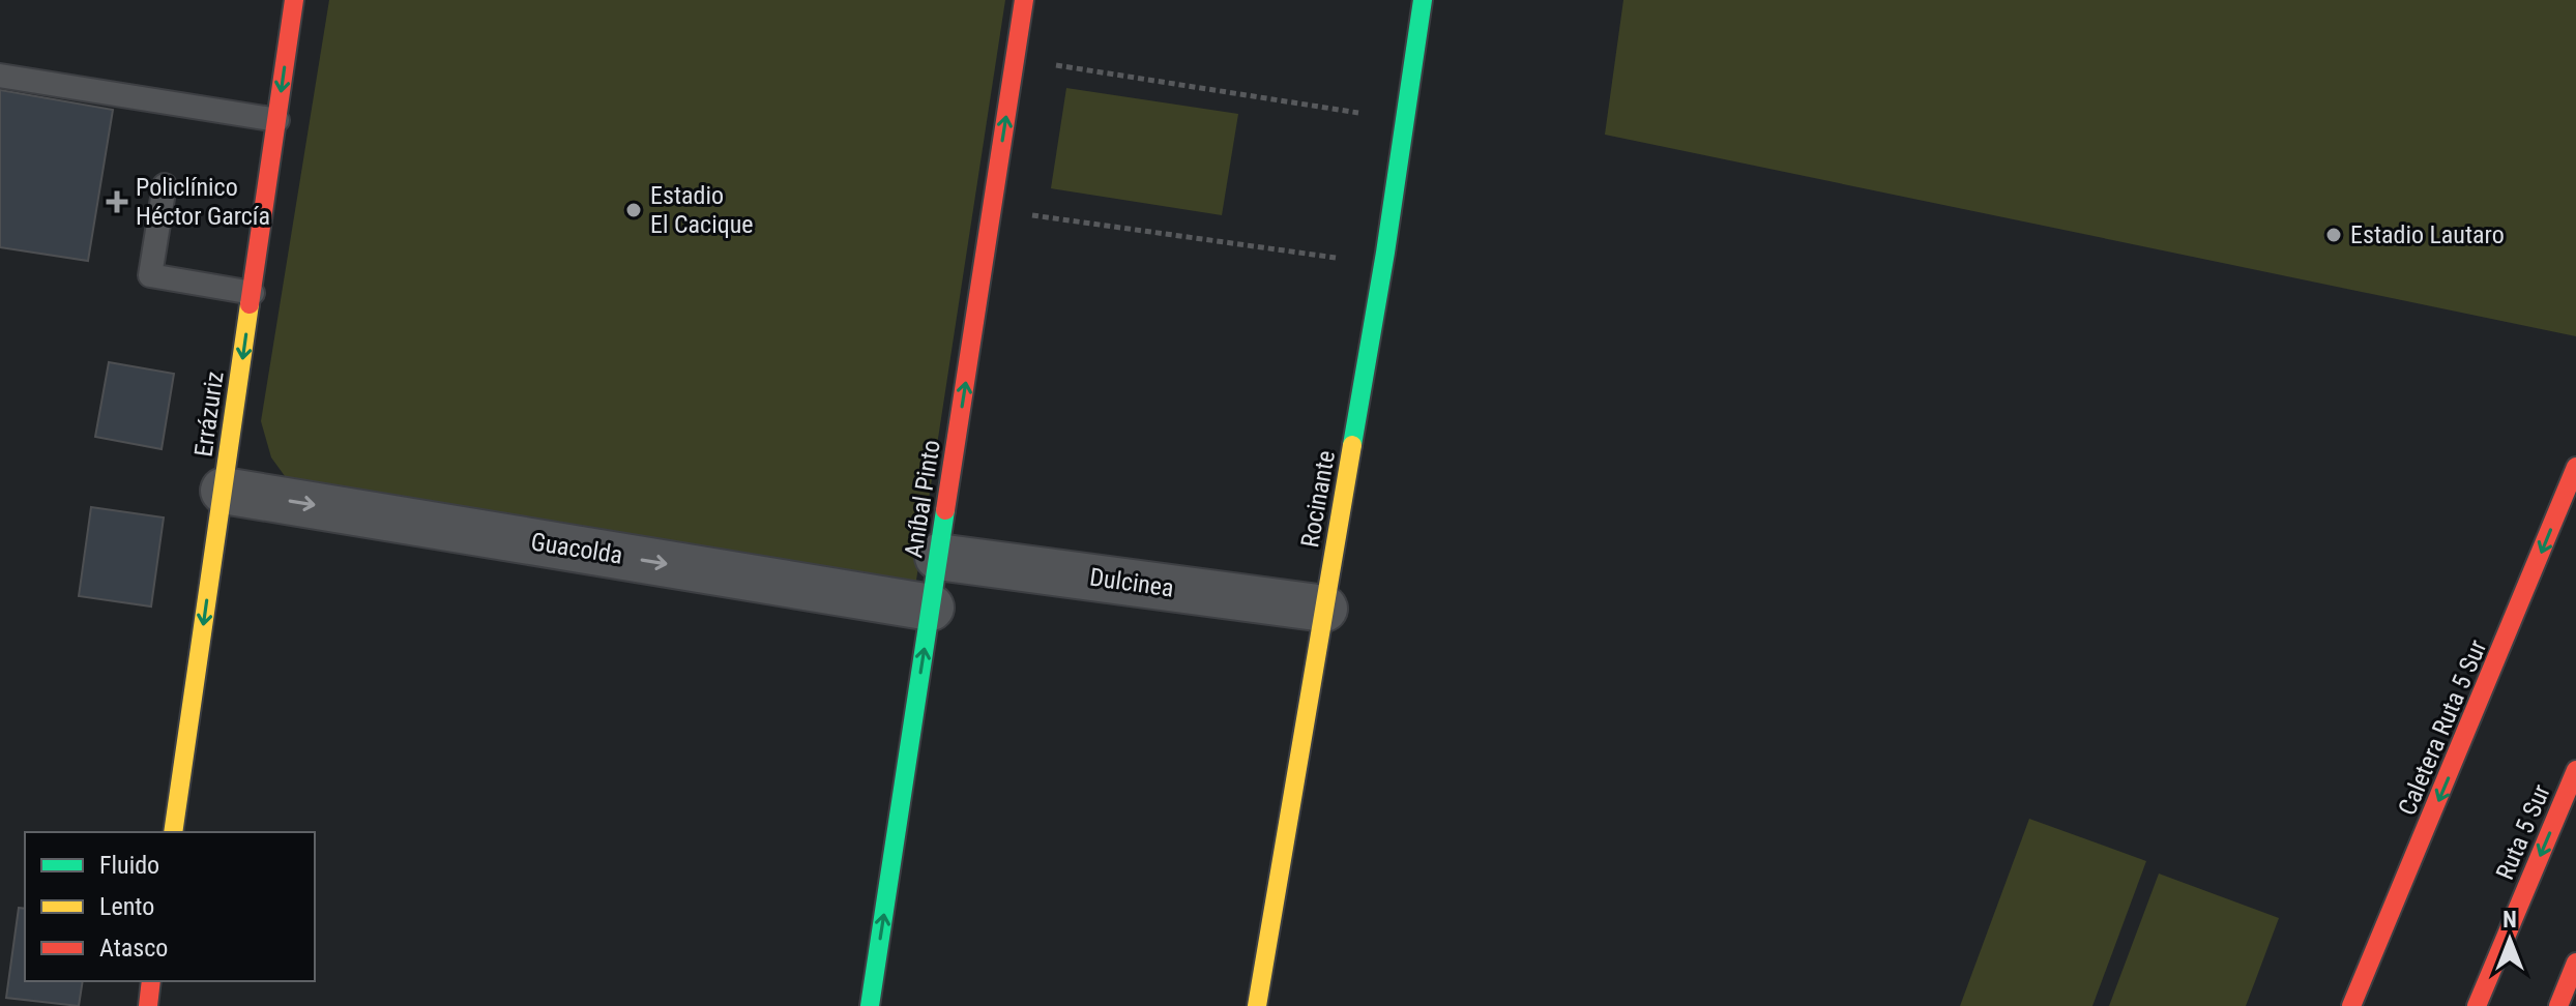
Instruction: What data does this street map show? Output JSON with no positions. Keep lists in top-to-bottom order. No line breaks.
{"streets":{"main road":["Errázuriz","Aníbal Pinto","Rocinante","Caletera Ruta 5 Sur","Ruta 5 Sur"],"street":["Guacolda","Dulcinea"]},"crossings":[["Errázuriz","Guacolda"],["Aníbal Pinto","Guacolda"],["Aníbal Pinto","Dulcinea"],["Rocinante","Dulcinea"]],"one_way":["Errázuriz","Aníbal Pinto","Guacolda","Caletera Ruta 5 Sur","Ruta 5 Sur"],"places":{"health":["Policlínico Héctor García"],"other":["Estadio El Cacique","Estadio Lautaro"]},"legend":["Fluido","Lento","Atasco"],"north":"top"}
